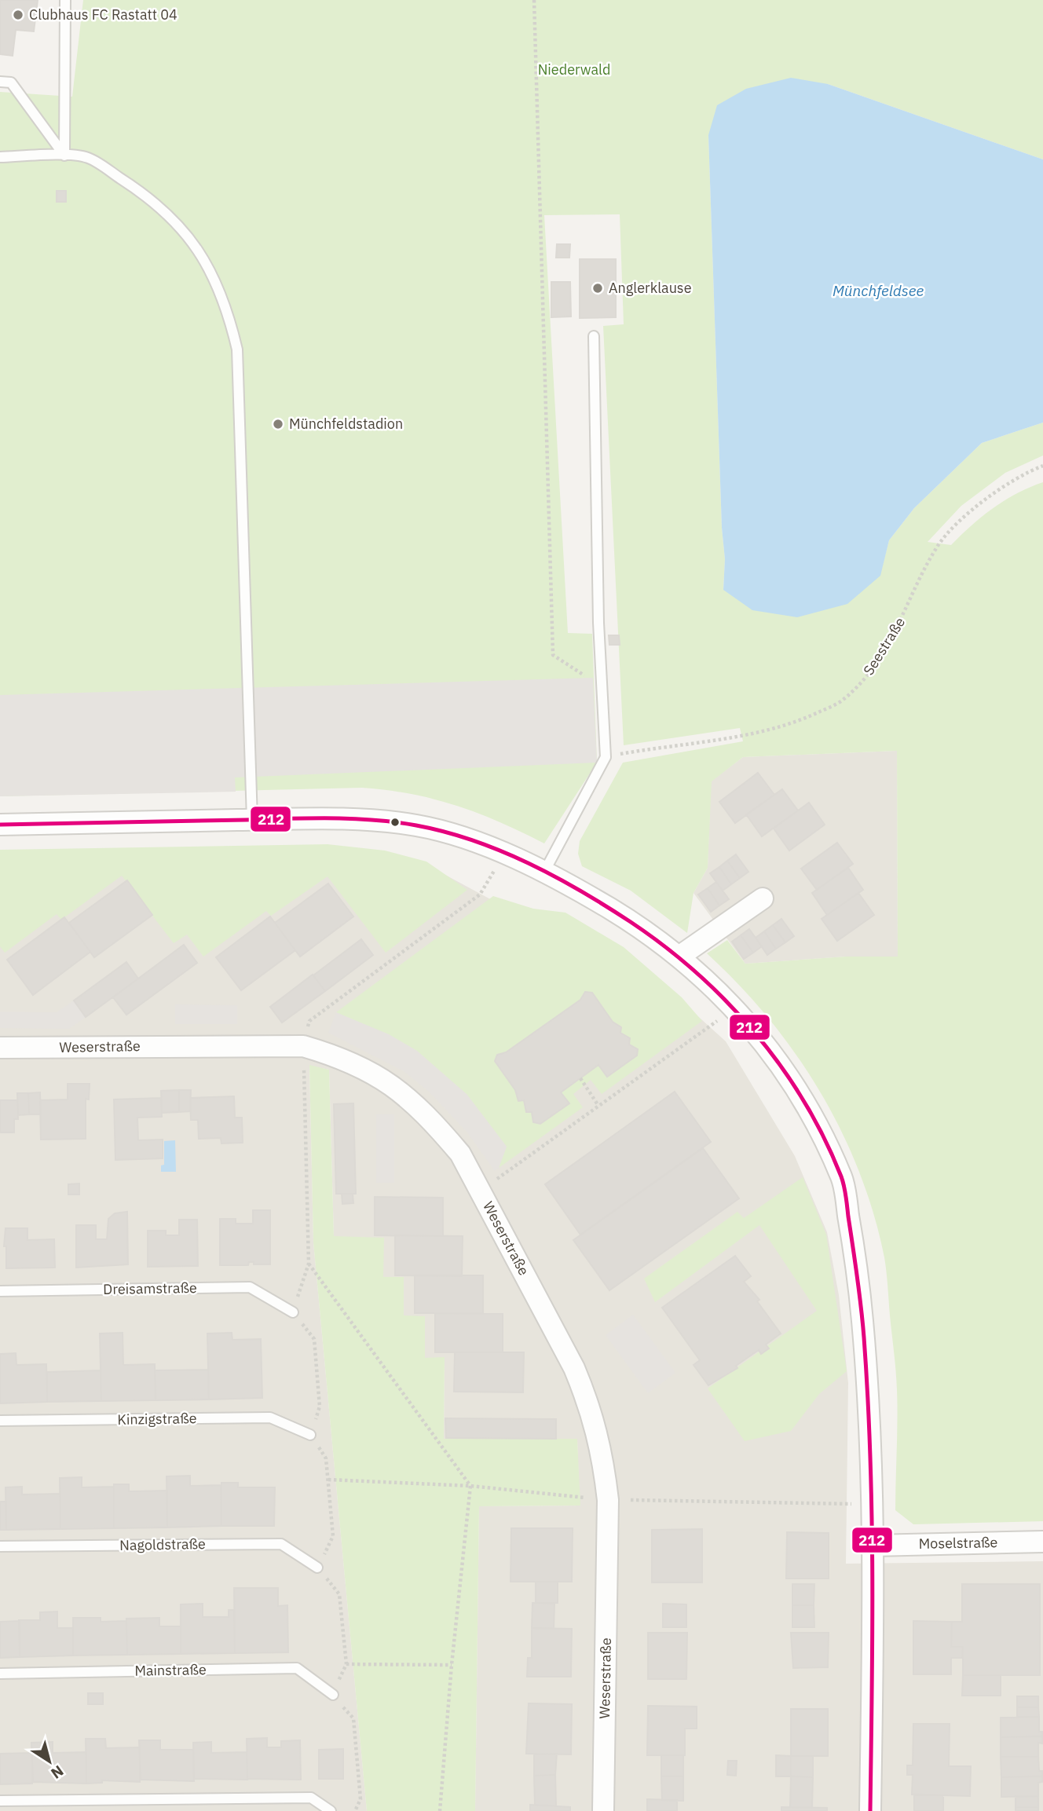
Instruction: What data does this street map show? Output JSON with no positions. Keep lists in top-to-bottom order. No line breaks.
{"streets":{"street":["Weserstraße","Moselstraße"],"lane":["Dreisamstraße","Kinzigstraße","Nagoldstraße","Mainstraße"],"path":["Seestraße"]},"water":["Münchfeldsee"],"parks":["Niederwald"],"places":["Clubhaus FC Rastatt 04","Anglerklause","Münchfeldstadion"],"lines":["transit line 212"],"north":"bottom right"}
